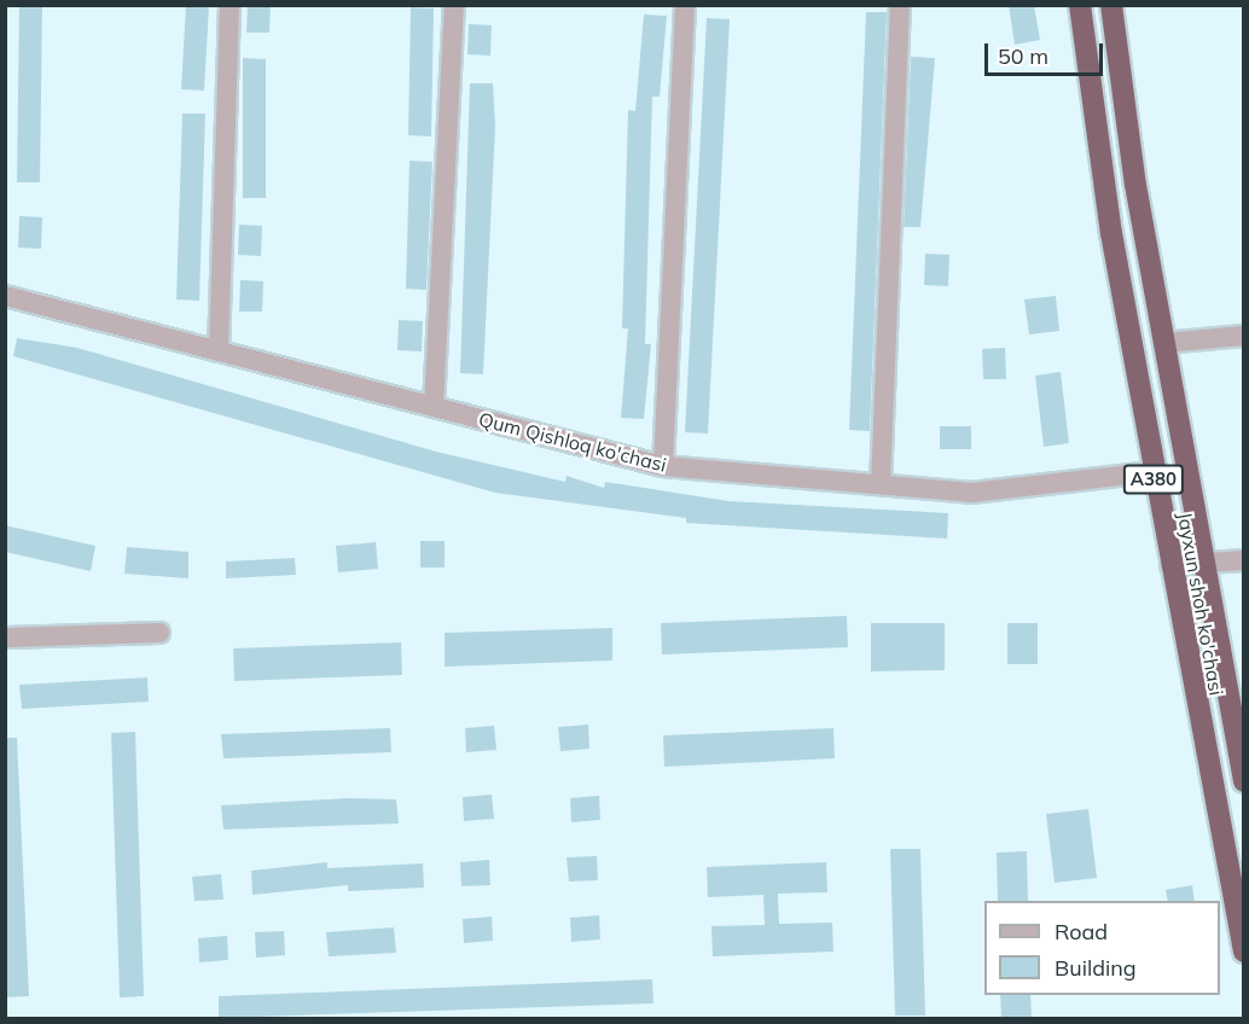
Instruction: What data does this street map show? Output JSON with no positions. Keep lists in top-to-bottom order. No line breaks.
{"streets":{"highway":["A380","Jayxun shoh ko'chasi"],"street":["Qum Qishloq ko'chasi"]},"crossings":[["Qum Qishloq ko'chasi","Jayxun shoh ko'chasi"]],"legend":["Road","Building"],"scale_bar":"50 m"}
